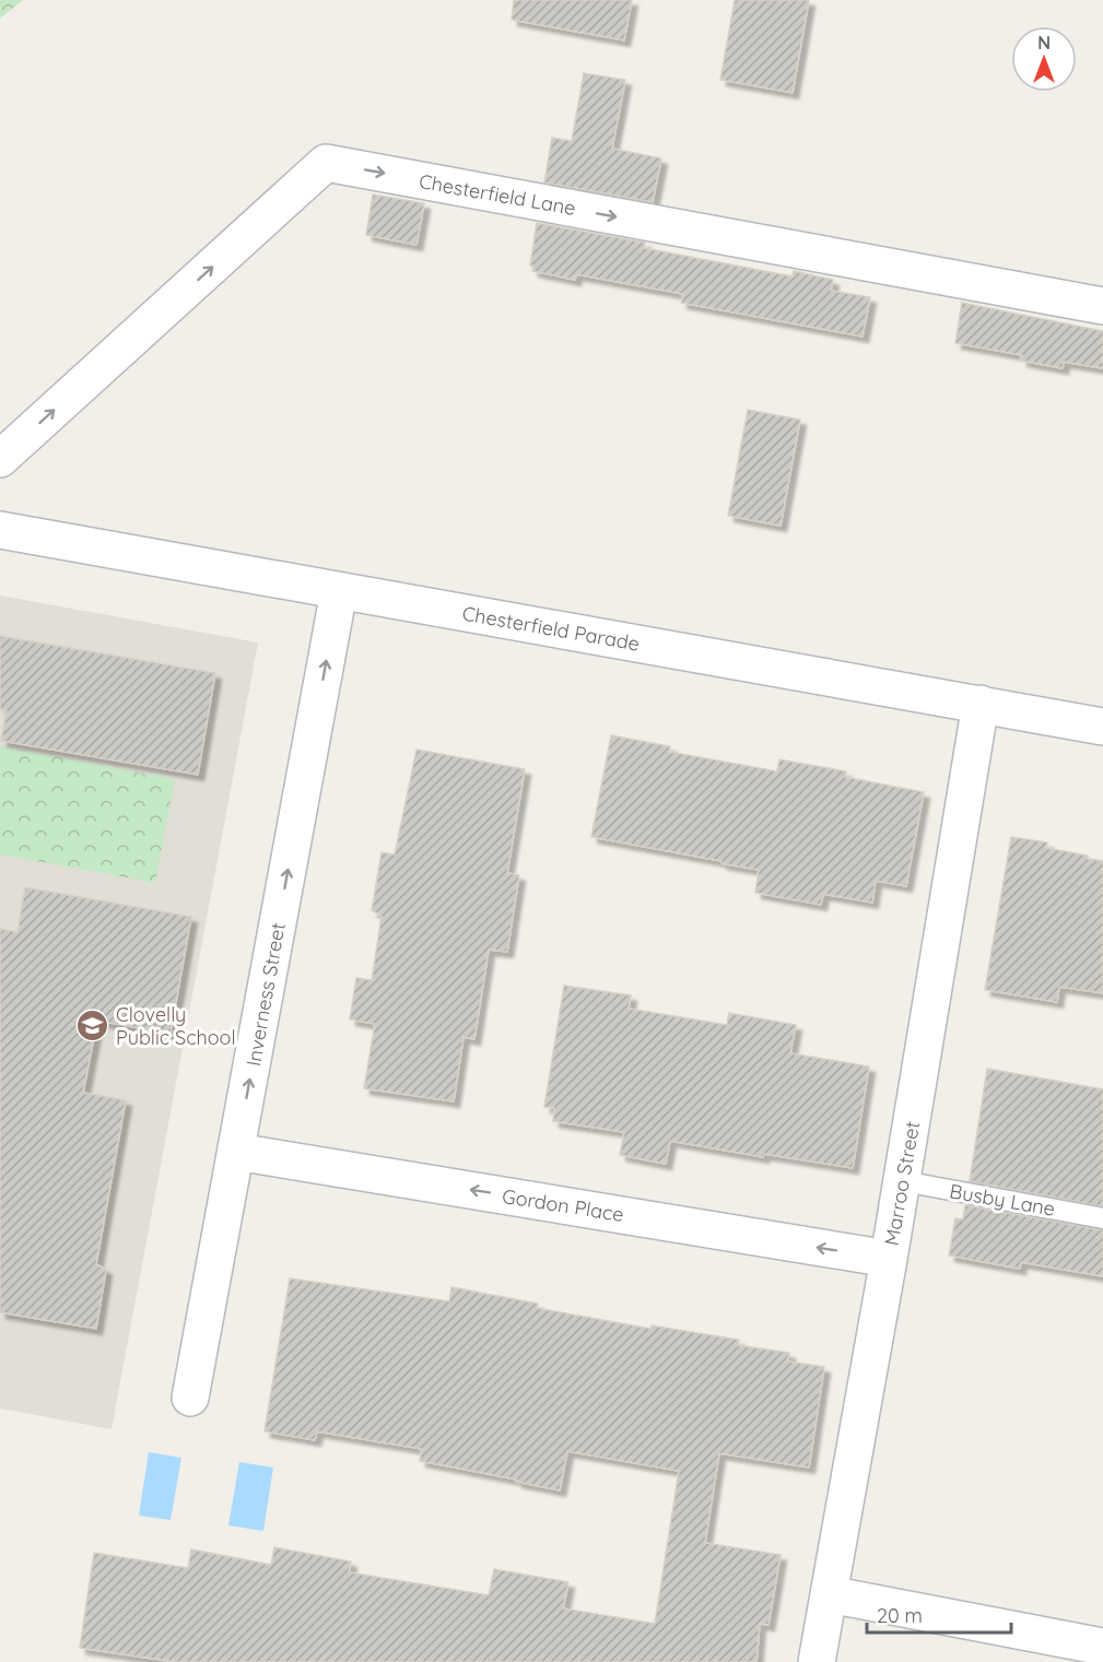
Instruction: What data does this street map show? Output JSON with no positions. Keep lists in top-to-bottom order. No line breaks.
{"streets":{"street":["Chesterfield Lane","Chesterfield Parade","Inverness Street","Marroo Street","Gordon Place"],"lane":["Busby Lane"]},"crossings":[["Chesterfield Parade","Inverness Street"],["Chesterfield Parade","Marroo Street"],["Inverness Street","Gordon Place"],["Marroo Street","Busby Lane"],["Marroo Street","Gordon Place"]],"one_way":["Chesterfield Lane","Inverness Street","Gordon Place"],"places":{"school or university":["Clovelly Public School"]},"scale_bar":"20 m","north":"top"}
